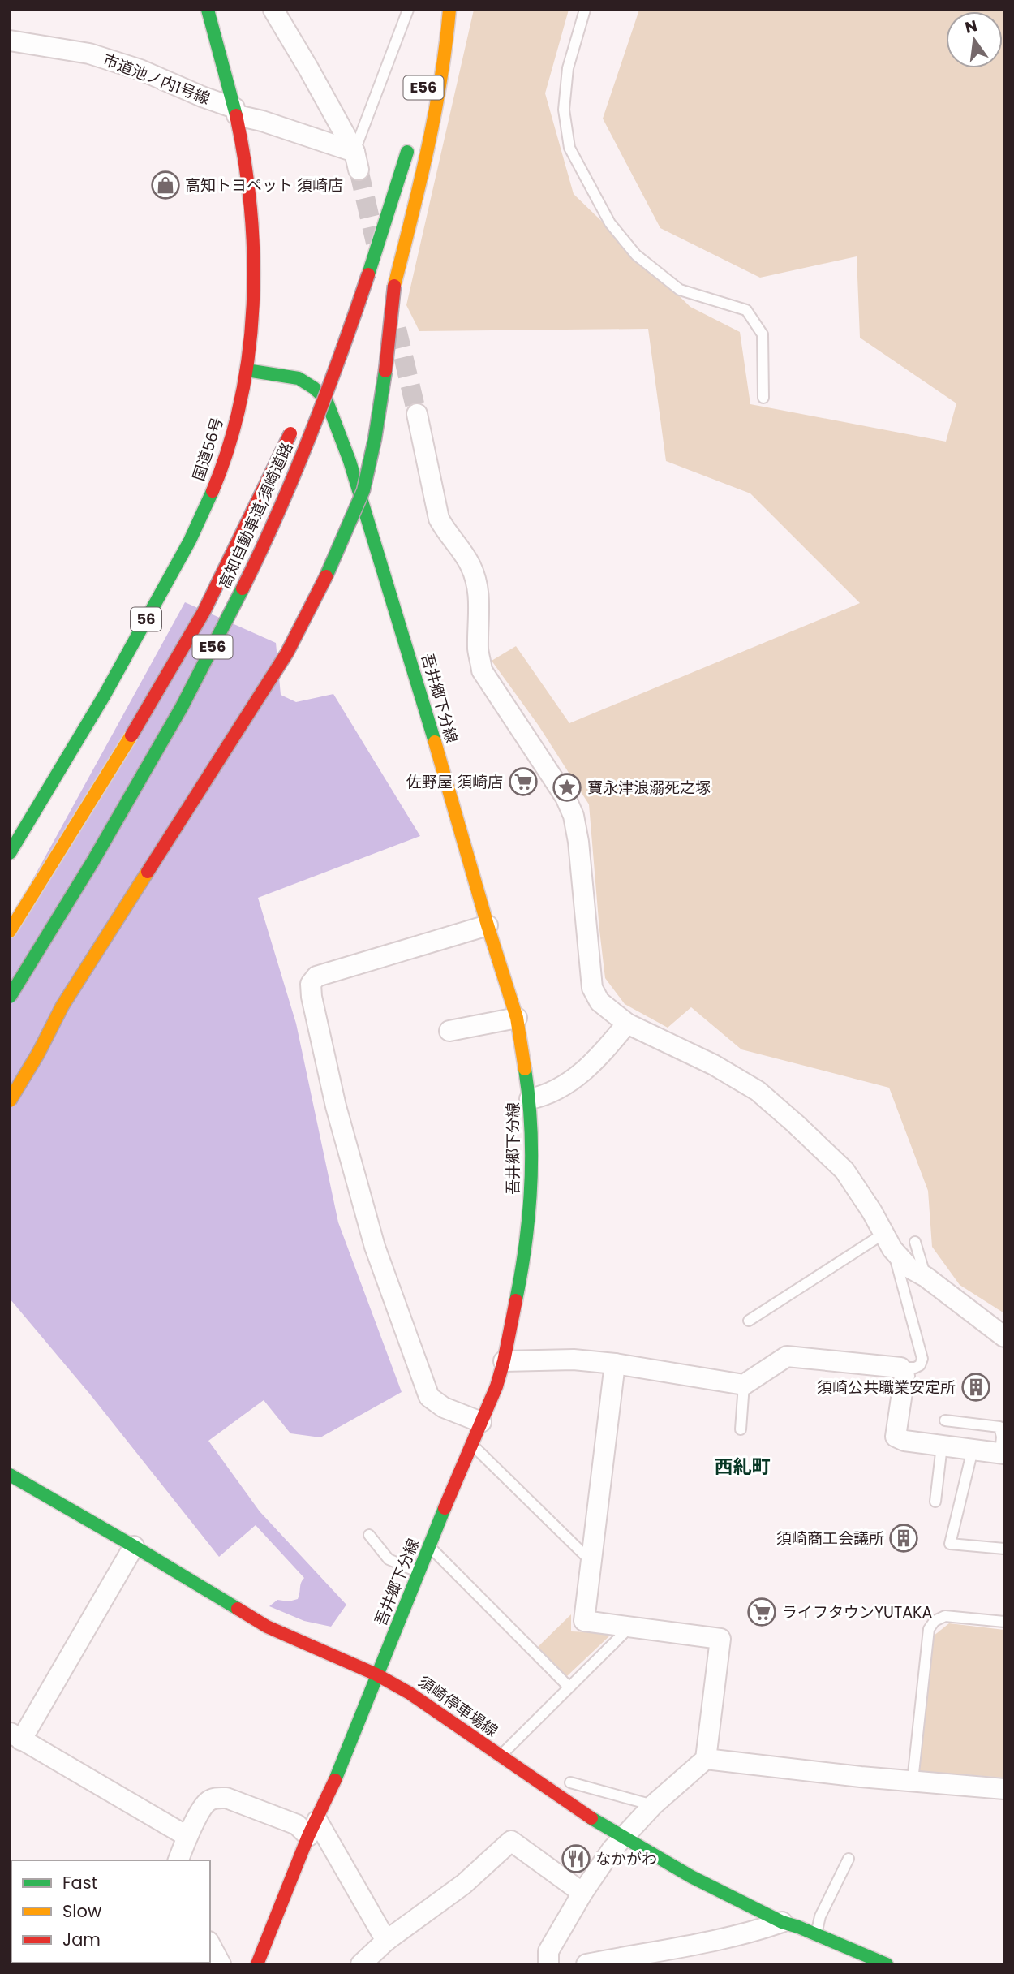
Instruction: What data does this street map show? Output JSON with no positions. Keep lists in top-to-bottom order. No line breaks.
{"streets":{"main road":["E56","国道56号","高知自動車道;須崎道路","56","吾井郷下分線","須崎停車場線"],"street":["市道池ノ内1号線"]},"crossings":[["市道池ノ内1号線","国道56号"],["国道56号","吾井郷下分線"],["吾井郷下分線","須崎停車場線"]],"districts":["西糺町"],"places":{"shop":["高知トヨペット 須崎店"],"supermarket":["佐野屋 須崎店","ライフタウンYUTAKA"],"place":["寶永津浪溺死之塚"],"building":["須崎公共職業安定所","須崎商工会議所"],"restaurant":["なかがわ"]},"legend":["Fast","Slow","Jam"],"north":"top"}
